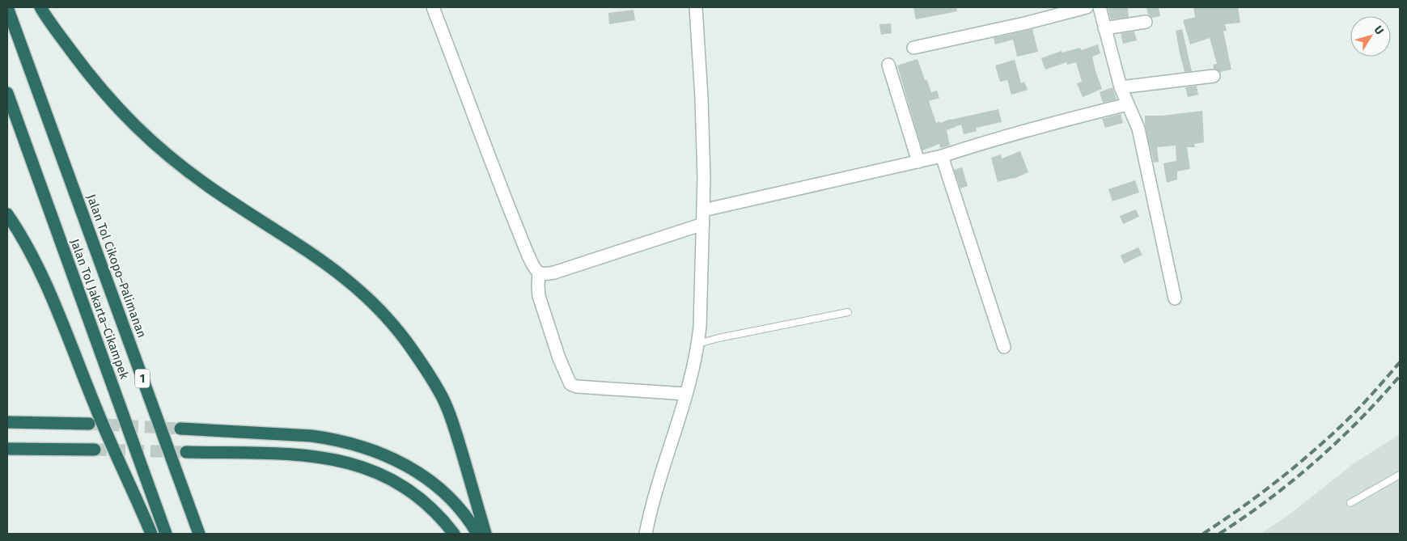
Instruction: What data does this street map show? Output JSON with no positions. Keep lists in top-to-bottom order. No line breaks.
{"streets":{"highway":["Jalan Tol Cikopo–Palimanan","Jalan Tol Jakarta–Cikampek","1"]},"north":"top right"}
